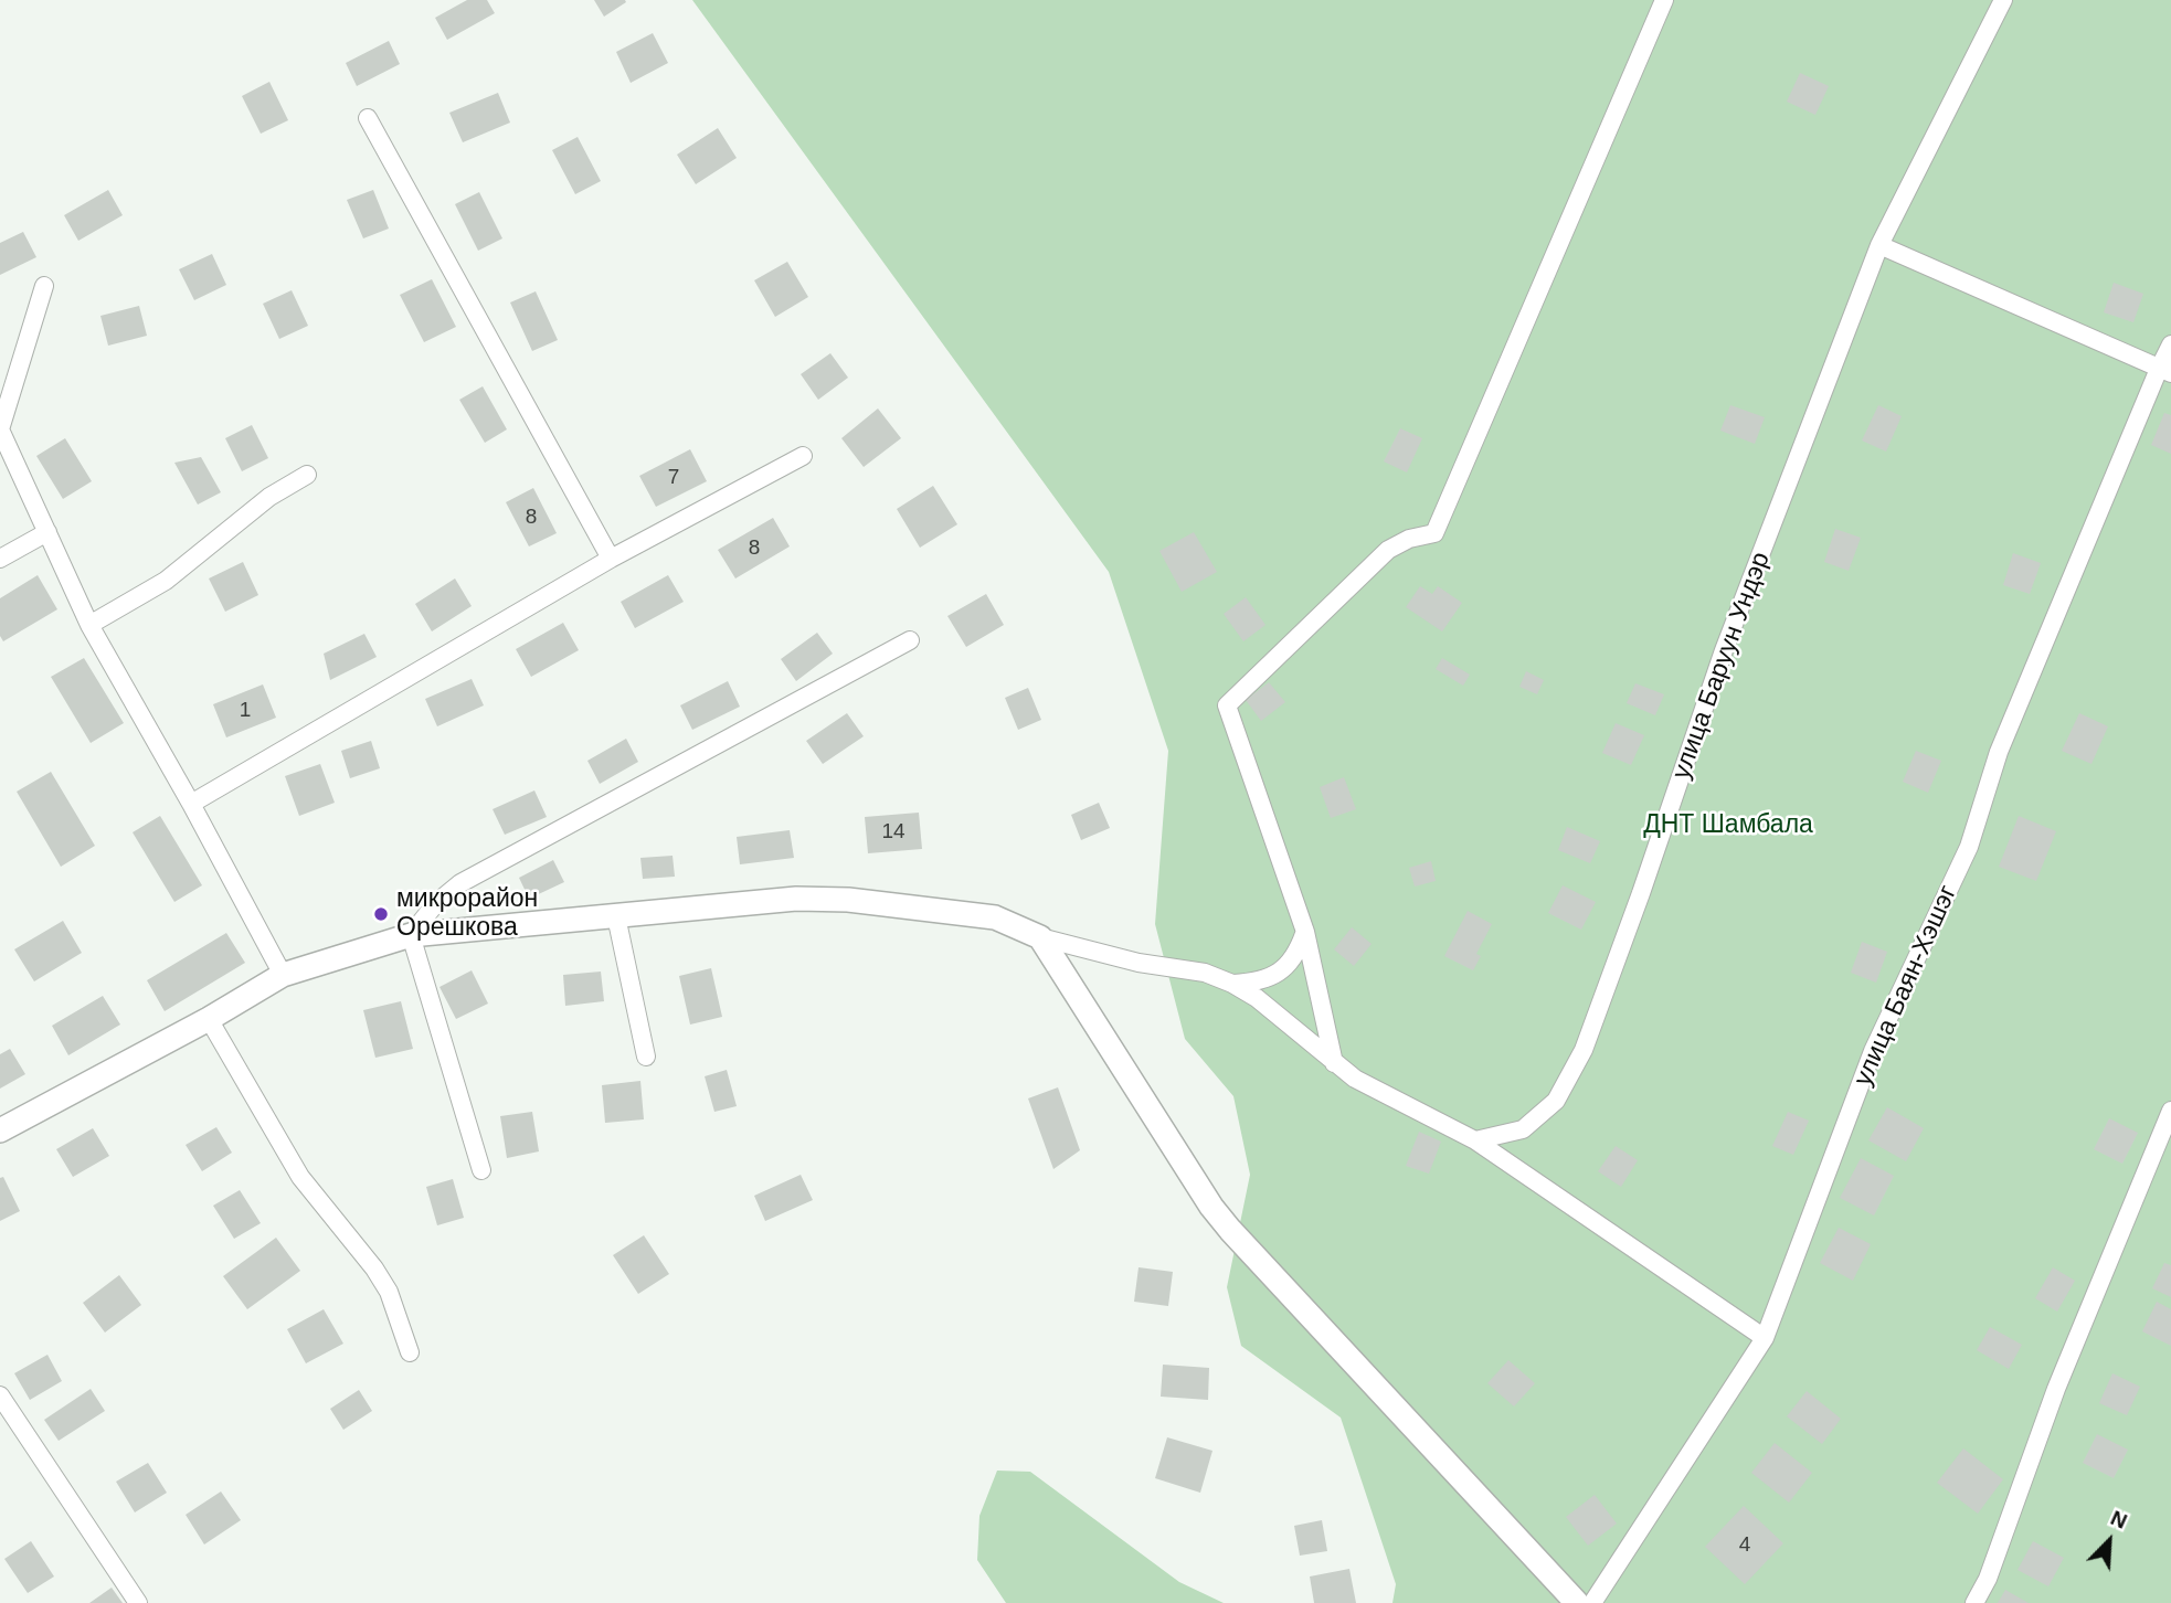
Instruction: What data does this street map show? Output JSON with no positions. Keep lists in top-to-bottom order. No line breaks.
{"streets":{"street":["улица Баруун Ундэр","улица Баян-Хэшэг"]},"parks":["ДНТ Шамбала"],"places":["микрорайон Орешкова"],"house_numbers":["7","8","8","1","14","4"],"north":"top right"}
